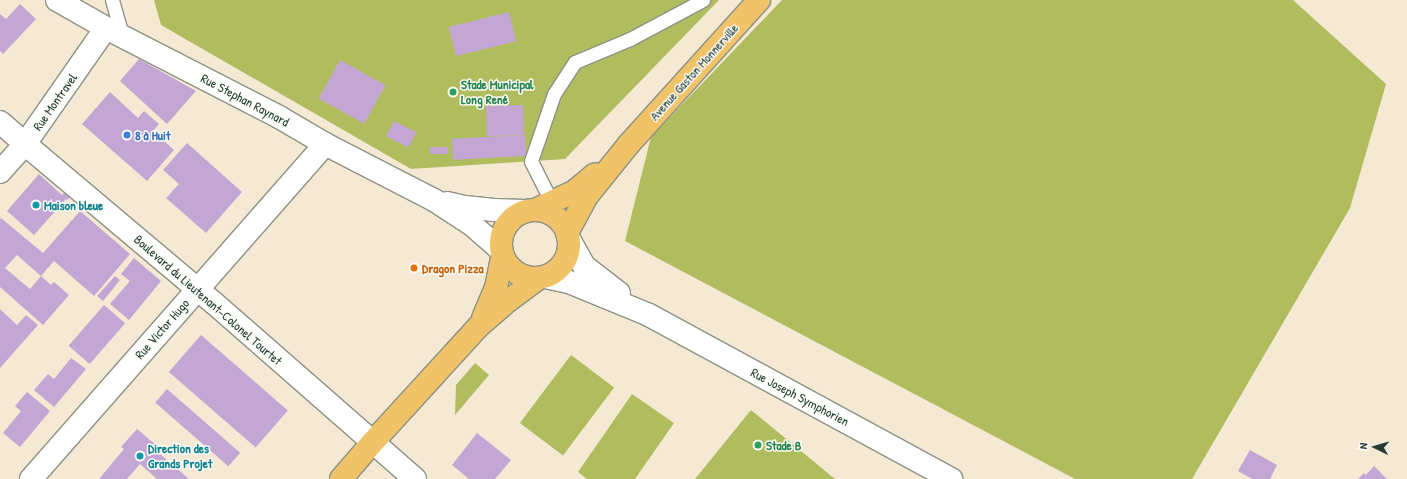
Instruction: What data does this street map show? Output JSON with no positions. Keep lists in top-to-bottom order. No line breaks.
{"streets":{"main road":["Avenue Gaston Monnerville"],"street":["Rue Stephan Raynard","Rue Montravel","Boulevard du Lieutenant-Colonel Tourtet","Rue Victor Hugo","Rue Joseph Symphorien"]},"crossings":[["Avenue Gaston Monnerville","Rue Stephan Raynard"],["Avenue Gaston Monnerville","Rue Joseph Symphorien"],["Rue Stephan Raynard","Rue Montravel"],["Rue Stephan Raynard","Rue Victor Hugo"],["Rue Stephan Raynard","Rue Joseph Symphorien"],["Rue Montravel","Boulevard du Lieutenant-Colonel Tourtet"],["Boulevard du Lieutenant-Colonel Tourtet","Rue Victor Hugo"]],"places":["Stade Municipal Long René","8 à Huit","Maison bleue","Dragon Pizza","Stade B","Direction des Grands Projet"],"north":"left"}
